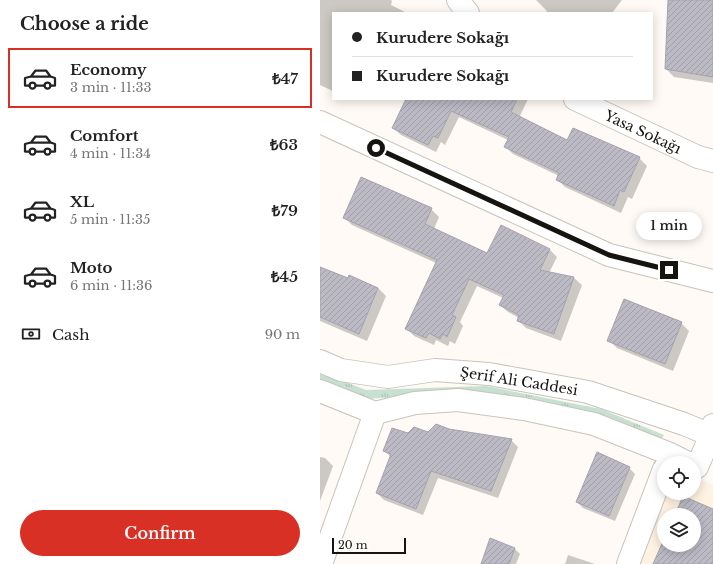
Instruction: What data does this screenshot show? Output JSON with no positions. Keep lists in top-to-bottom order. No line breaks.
{"streets":{"street":["Yasa Sokağı","Şerif Ali Caddesi"]},"scale_bar":"20 m","page":{"heading":"Choose a ride","banner":["Kurudere Sokağı","Kurudere Sokağı"],"list":[{"name":"Economy","note":"3 min · 11:33","value":"₺47"},{"name":"Comfort","note":"4 min · 11:34","value":"₺63"},{"name":"XL","note":"5 min · 11:35","value":"₺79"},{"name":"Moto","note":"6 min · 11:36","value":"₺45"}],"bubble":"1 min","pay":["Cash","90 m"],"buttons":"Confirm","scale":"20 m"}}
